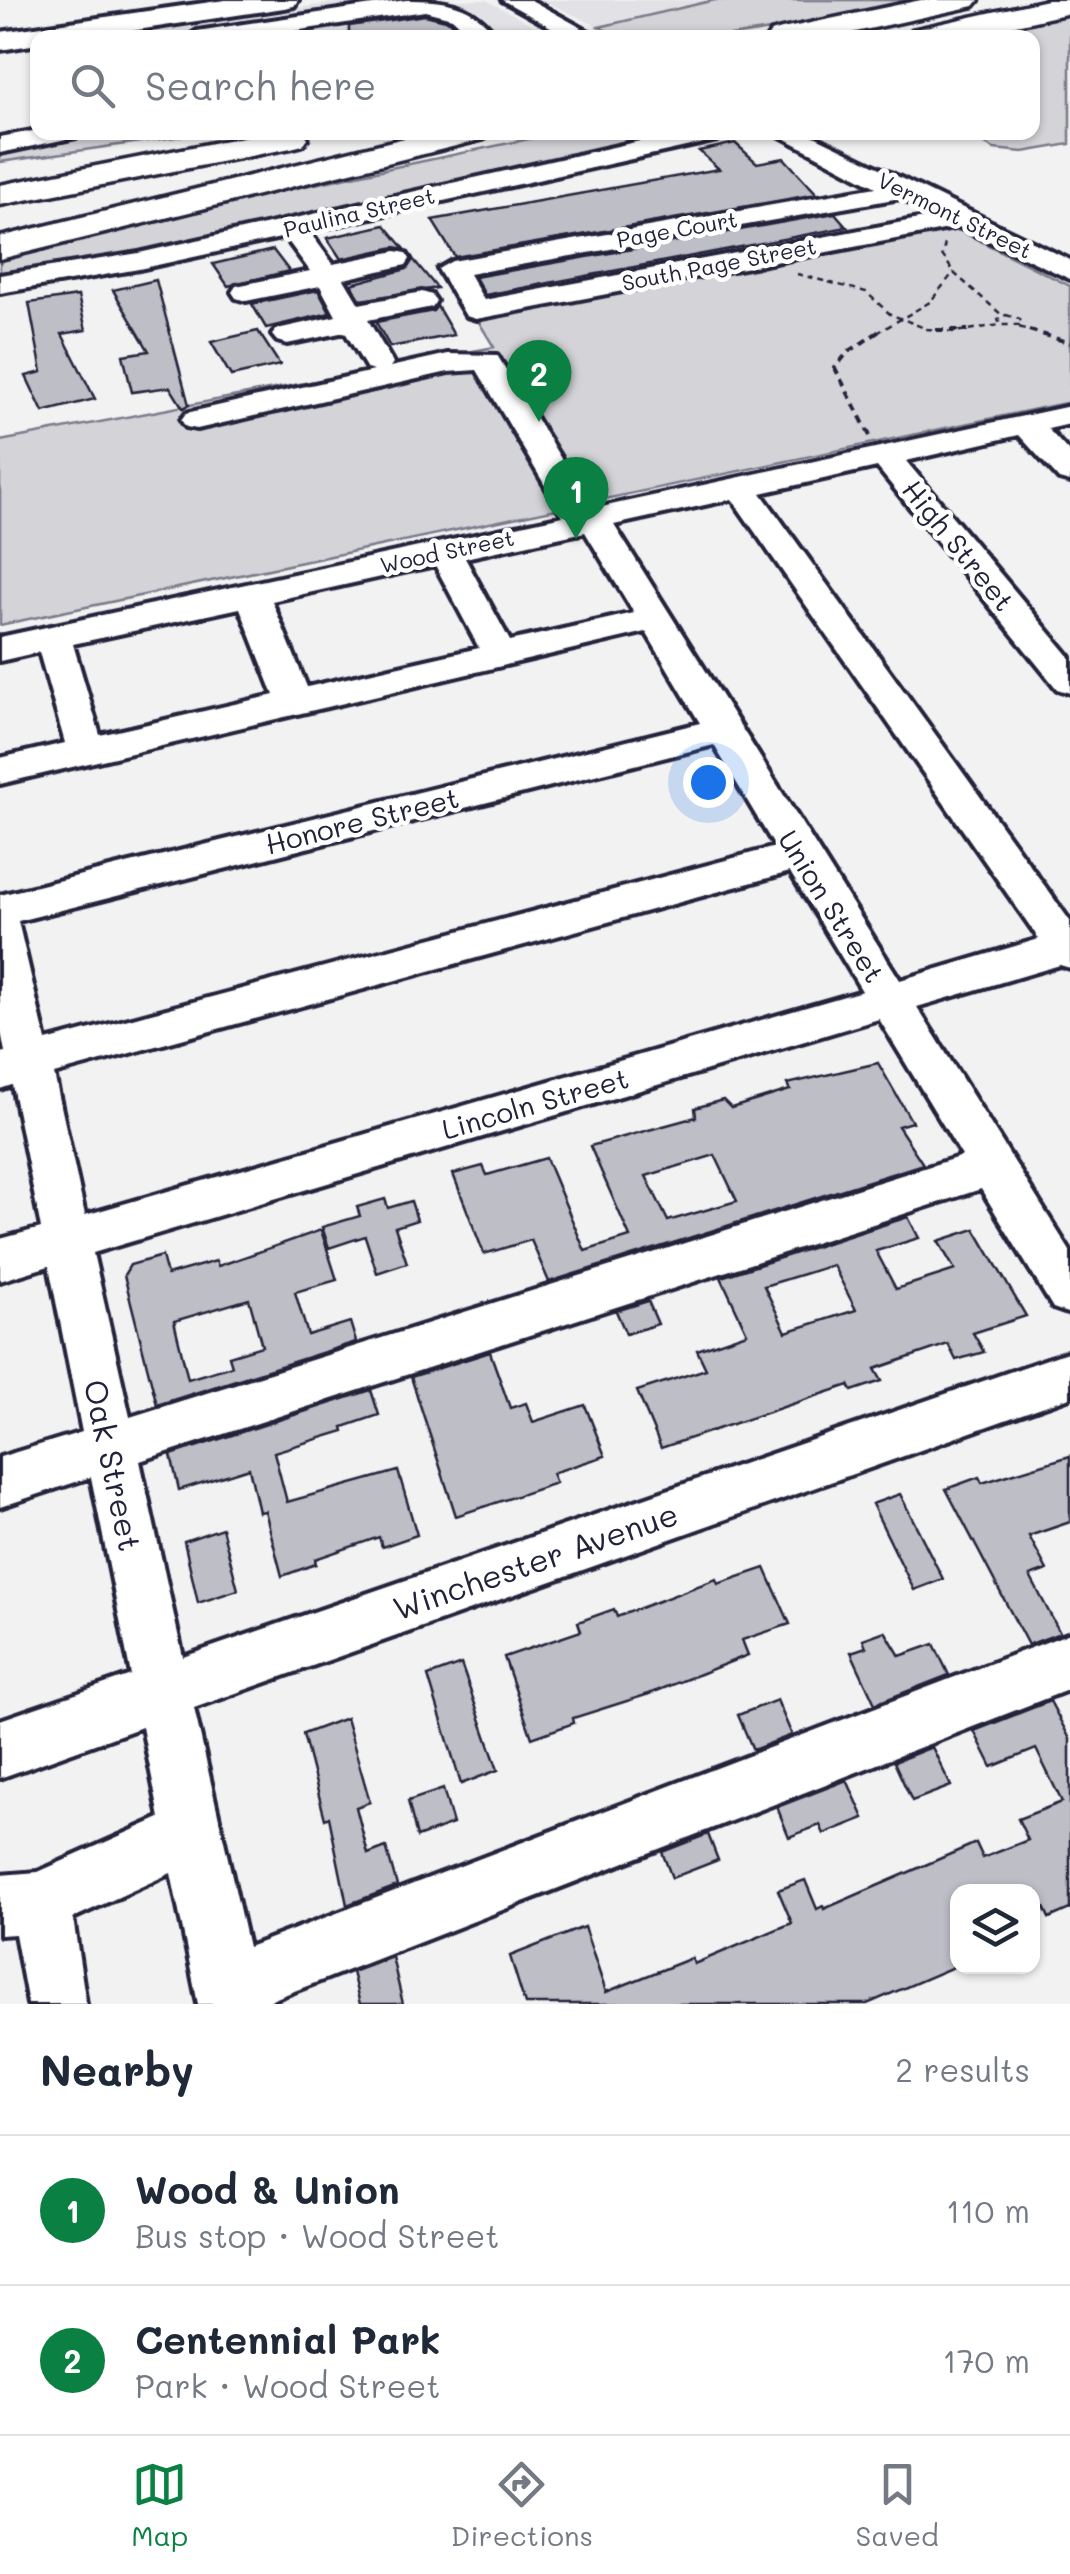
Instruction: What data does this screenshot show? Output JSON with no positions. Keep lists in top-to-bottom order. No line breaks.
{"streets":{"street":["Paulina Street","Vermont Street","Page Court","South Page Street","High Street","Wood Street","Honore Street","Union Street","Lincoln Street","Oak Street","Winchester Avenue"]},"crossings":[["Vermont Street","Page Court"],["Vermont Street","South Page Street"],["Page Court","South Page Street"],["High Street","Wood Street"],["Wood Street","Union Street"],["Honore Street","Union Street"],["Union Street","Lincoln Street"],["Lincoln Street","Oak Street"],["Oak Street","Winchester Avenue"]],"page":{"search":"Search here","pins":["2","1"],"heading":["Nearby","2 results"],"list":[{"mark":"1","name":"Wood & Union","note":"Bus stop · Wood Street","value":"110 m"},{"mark":"2","name":"Centennial Park","note":"Park · Wood Street","value":"170 m"}],"nav":["Map","Directions","Saved"]}}
